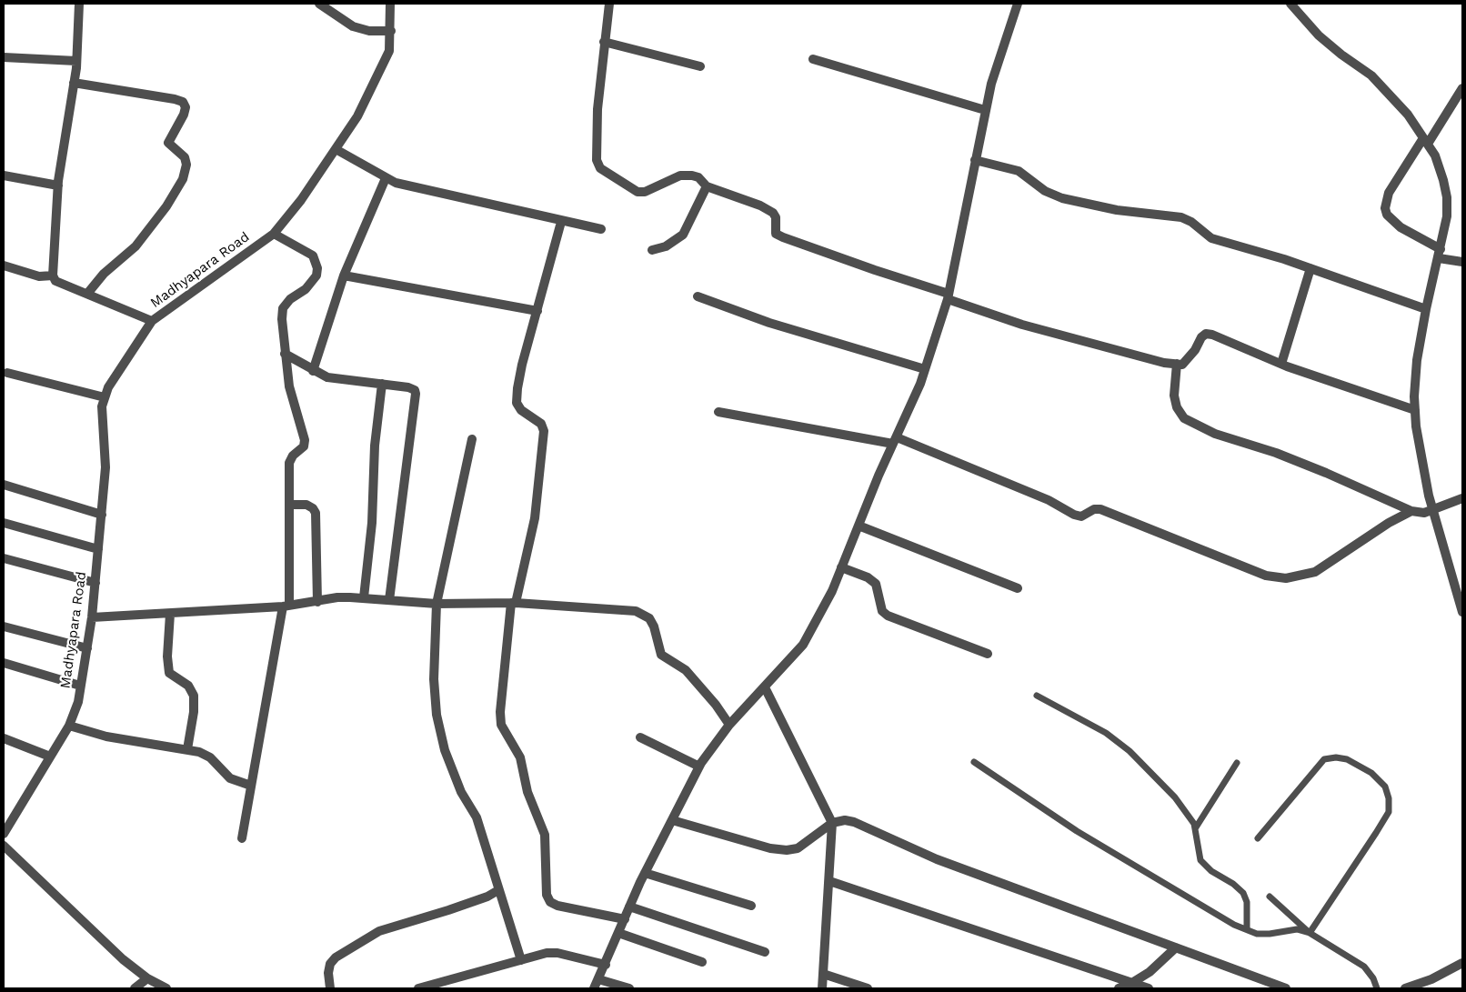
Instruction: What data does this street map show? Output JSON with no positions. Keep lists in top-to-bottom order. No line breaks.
{"streets":{"street":["Madhyapara Road"]}}
